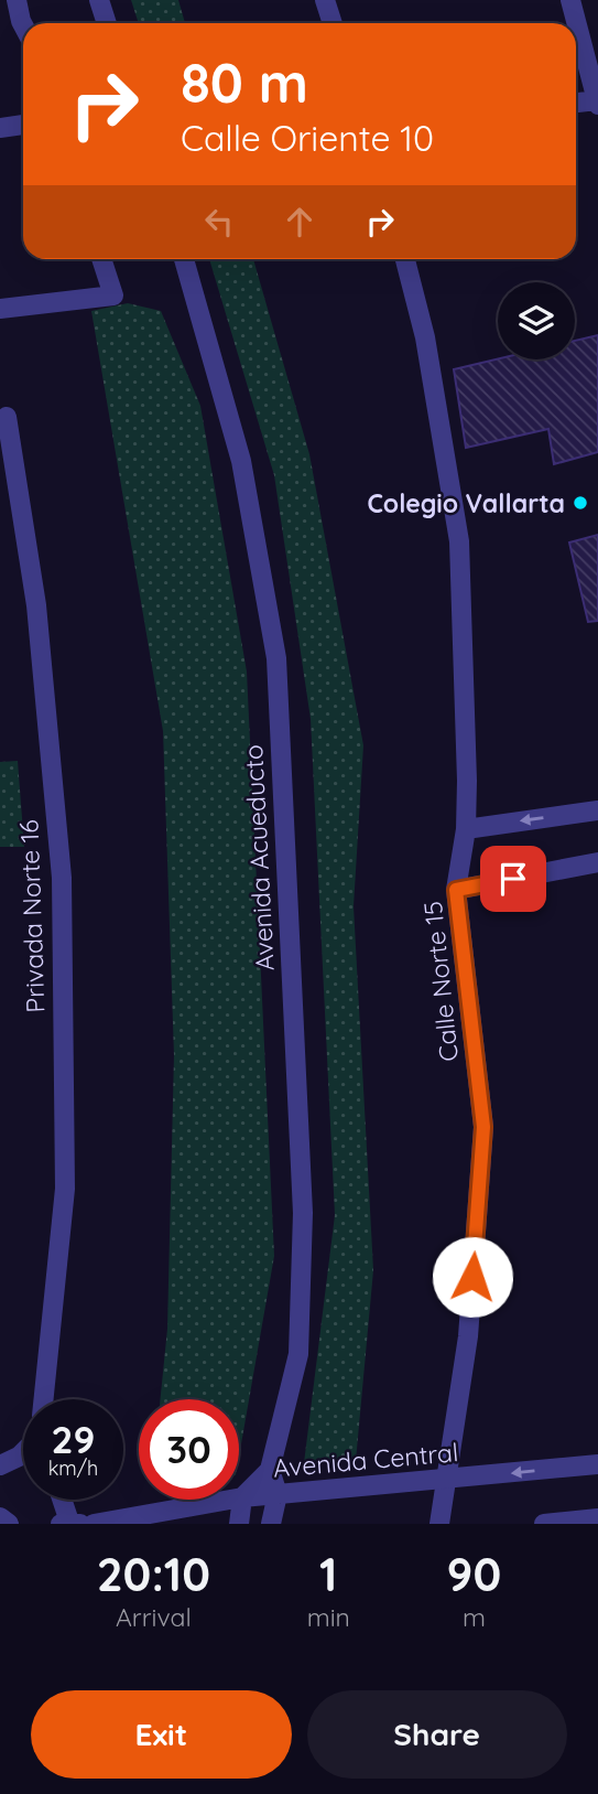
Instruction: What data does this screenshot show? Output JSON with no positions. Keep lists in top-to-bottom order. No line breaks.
{"streets":{"street":["Avenida Acueducto","Privada Norte 16","Calle Norte 15","Avenida Central"]},"crossings":[["Calle Norte 15","Avenida Central"]],"places":["Colegio Vallarta"],"page":{"turn":["80 m","Calle Oriente 10"],"speed":"29 km/h","limit":"30","eta":["20:10","Arrival","1","min","90","m"],"buttons":["Exit","Share"]}}
